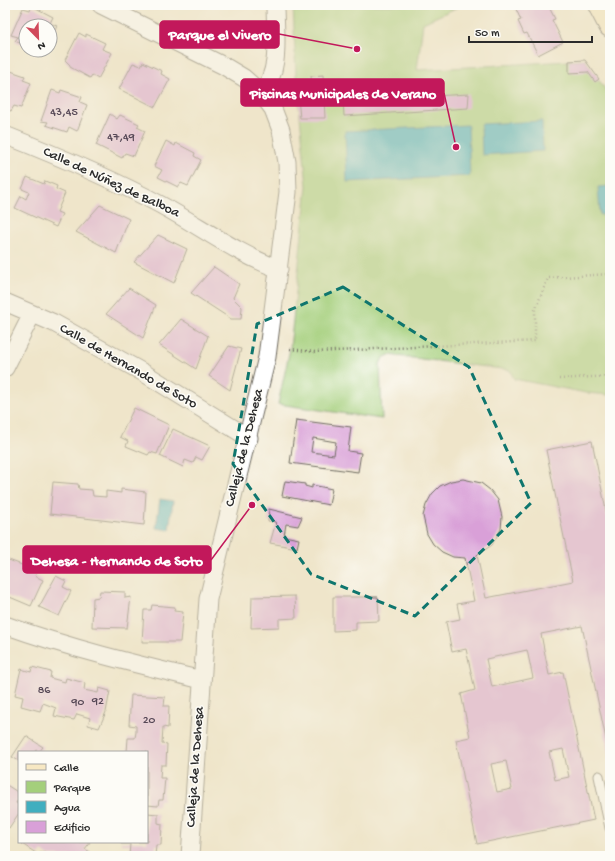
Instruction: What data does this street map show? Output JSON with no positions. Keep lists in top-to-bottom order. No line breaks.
{"streets":{"street":["Calle de Núñez de Balboa","Calle de Hernando de Soto","Calleja de la Dehesa"]},"crossings":[["Calle de Núñez de Balboa","Calleja de la Dehesa"],["Calle de Hernando de Soto","Calleja de la Dehesa"]],"places":["Parque el Vivero","Piscinas Municipales de Verano","Dehesa - Hernando de Soto"],"house_numbers":["43,45","47,49","86","92","90","20"],"legend":["Calle","Parque","Agua","Edificio"],"scale_bar":"50 m","north":"bottom right"}
